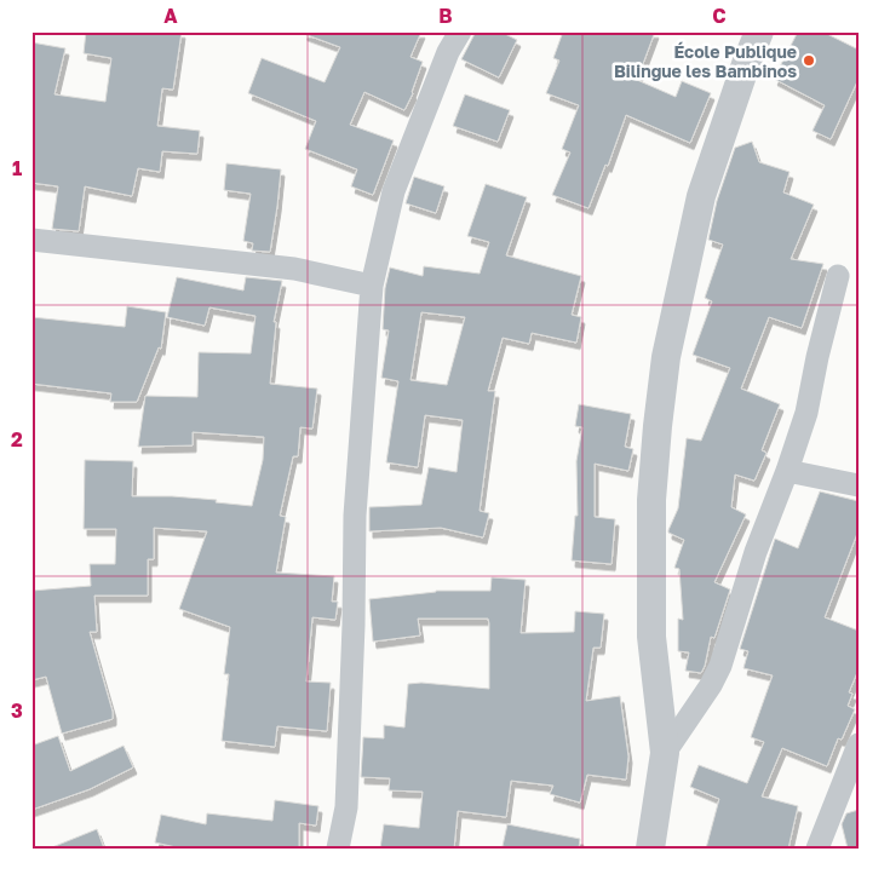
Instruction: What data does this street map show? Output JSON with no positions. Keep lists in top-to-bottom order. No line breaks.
{"places":["École Publique Bilingue les Bambinos"],"grid":{"columns":["A","B","C"],"rows":["1","2","3"]}}
